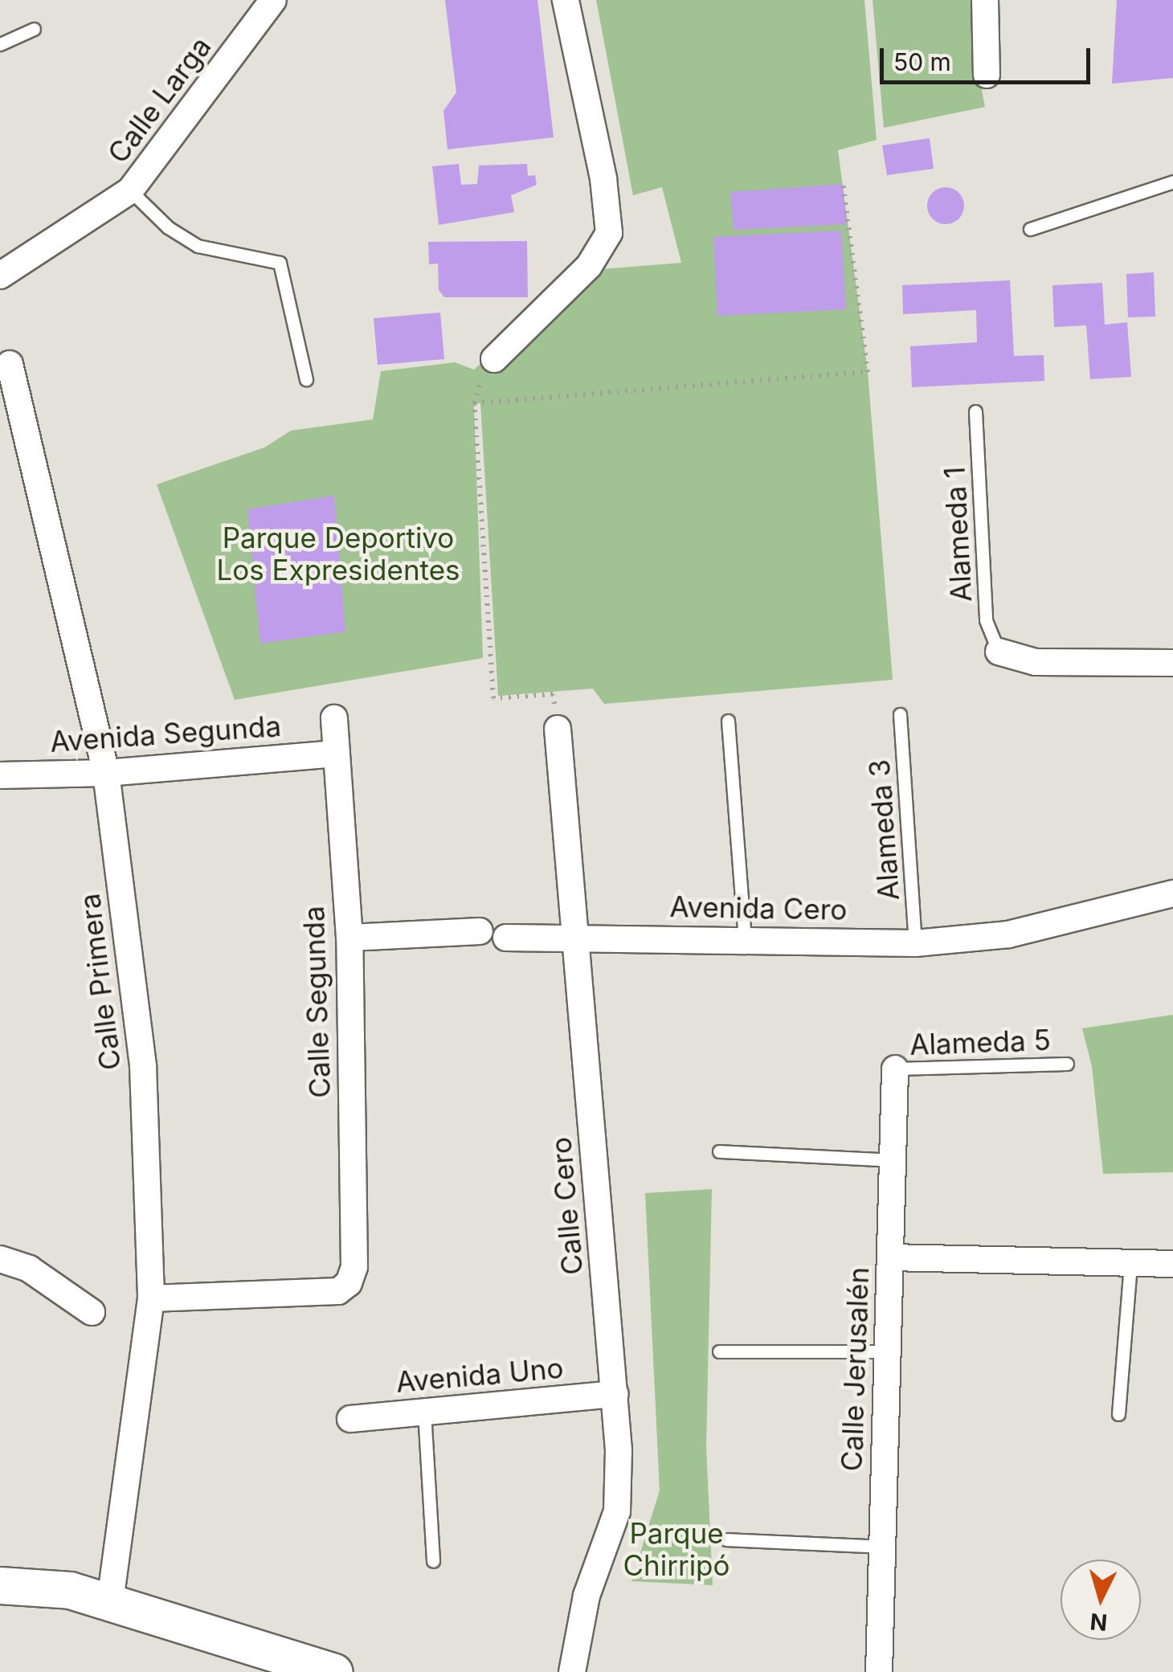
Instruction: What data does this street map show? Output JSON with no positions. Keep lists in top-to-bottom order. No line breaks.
{"streets":{"street":["Calle Larga","Avenida Segunda","Avenida Cero","Calle Primera","Calle Segunda","Calle Cero","Calle Jerusalén","Avenida Uno"],"lane":["Alameda 1","Alameda 3","Alameda 5"]},"crossings":[["Avenida Segunda","Calle Primera"],["Avenida Segunda","Calle Segunda"],["Alameda 3","Avenida Cero"],["Avenida Cero","Calle Cero"],["Calle Primera","Calle Segunda"],["Alameda 5","Calle Jerusalén"],["Calle Cero","Avenida Uno"]],"parks":["Parque Deportivo Los Expresidentes","Parque Chirripó"],"scale_bar":"50 m","north":"bottom"}
